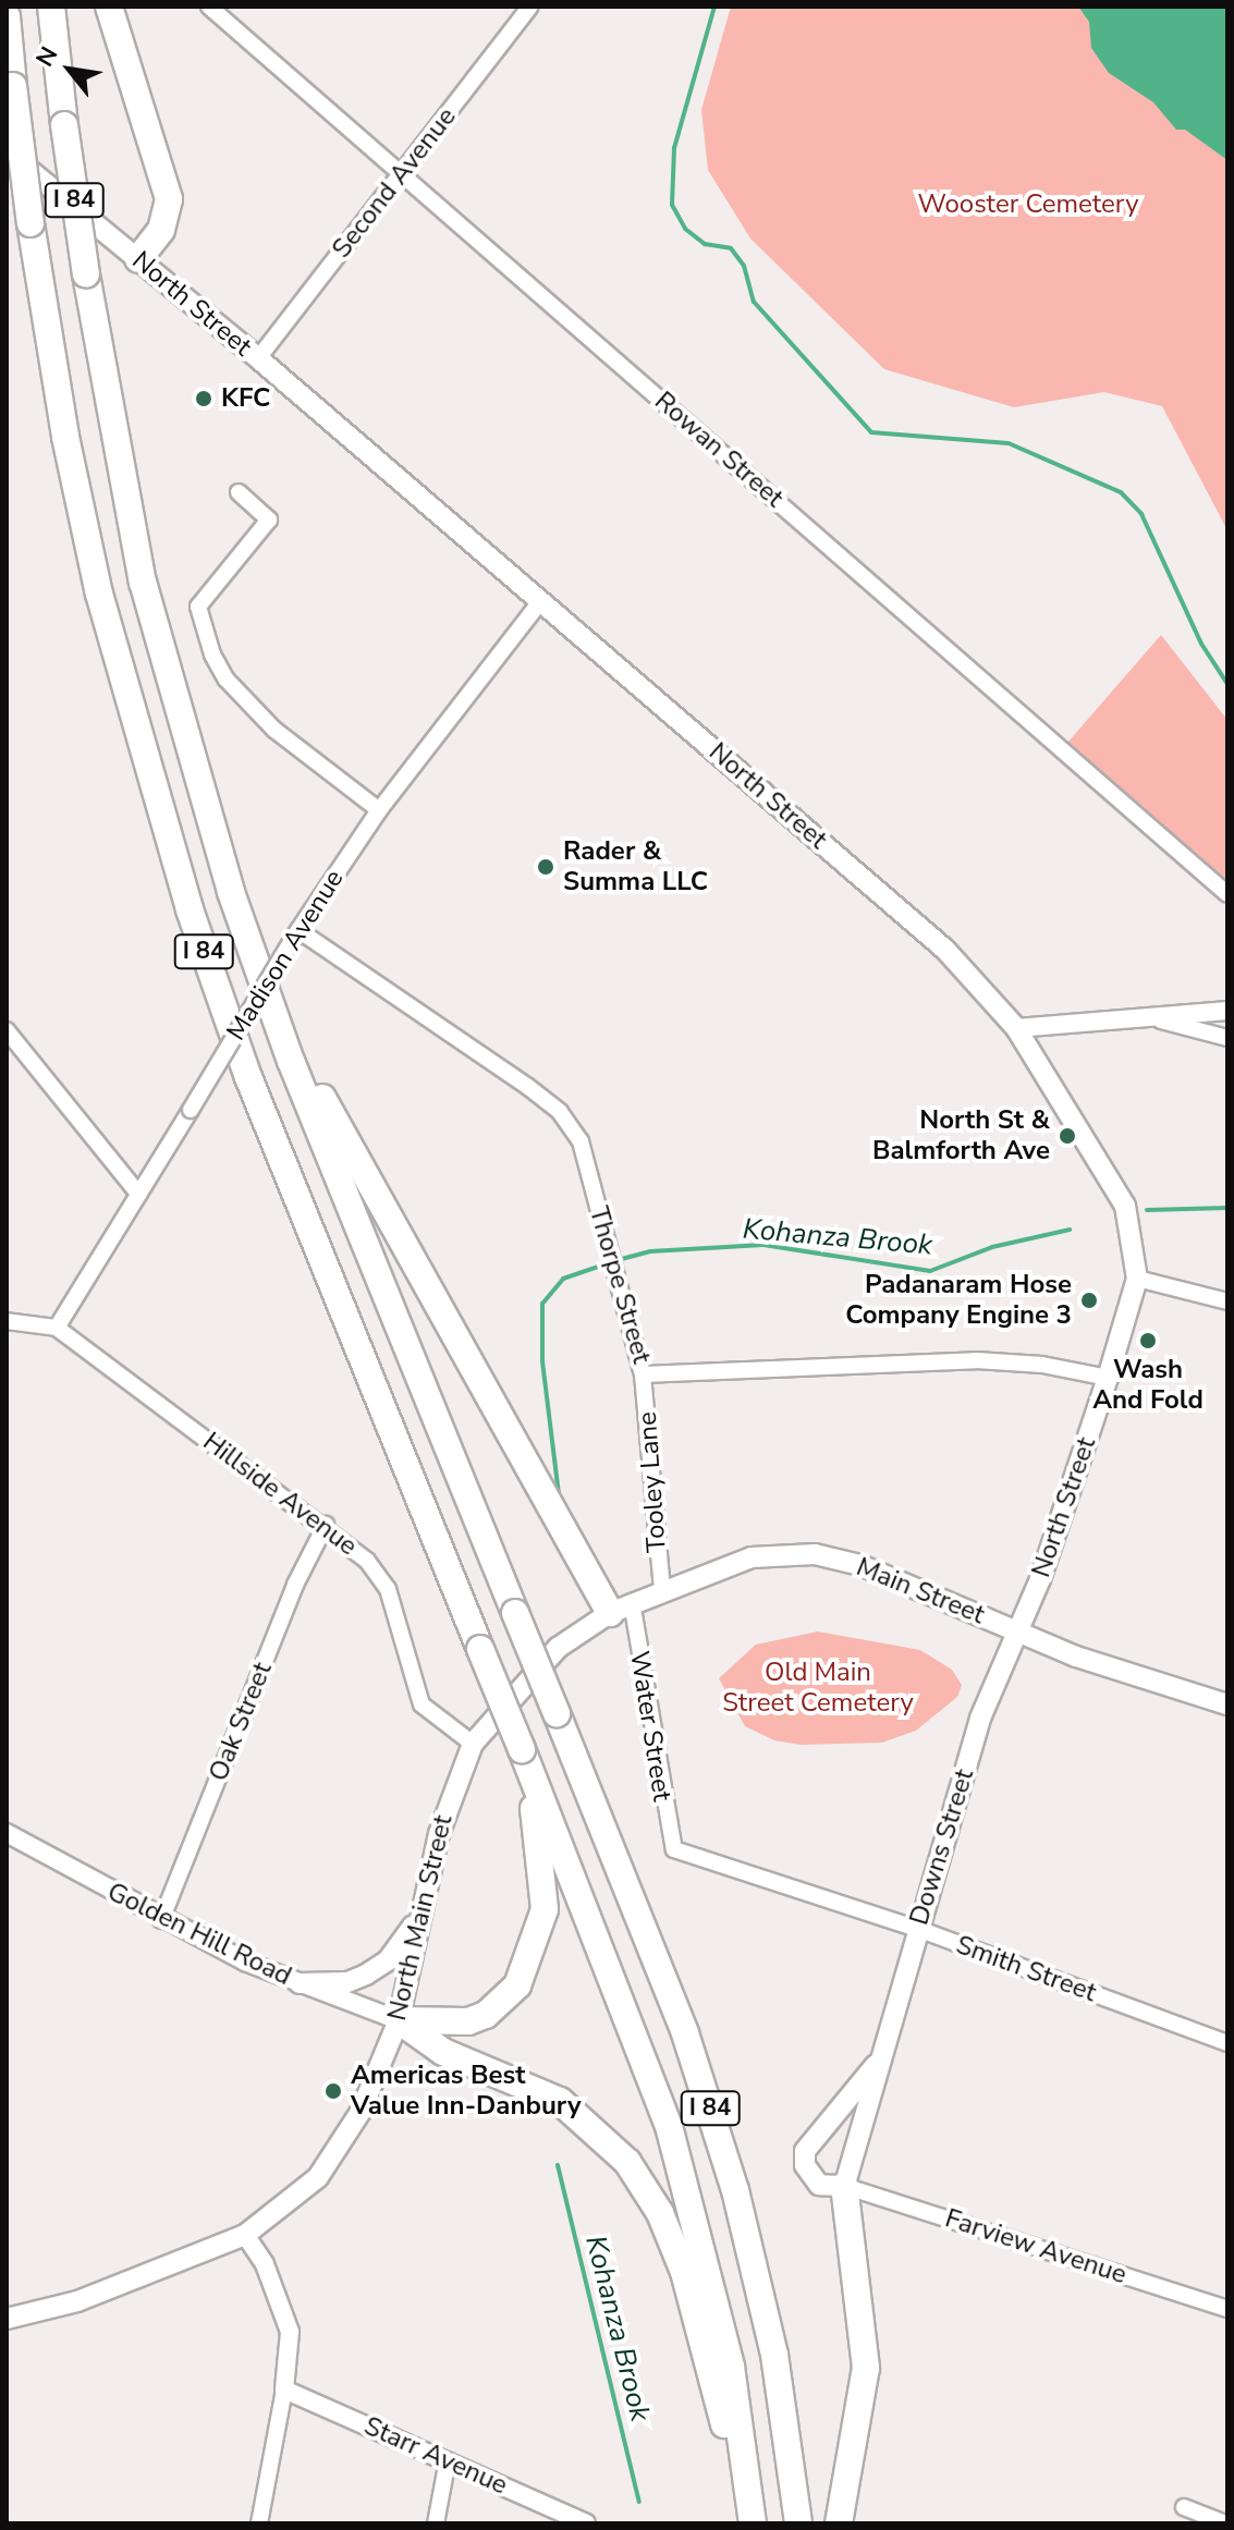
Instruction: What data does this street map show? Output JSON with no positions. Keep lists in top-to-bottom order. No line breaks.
{"streets":{"highway":["I 84"],"main road":["North Street","Main Street","Downs Street","North Main Street"],"street":["Second Avenue","Rowan Street","Madison Avenue","Thorpe Street","Tooley Lane","Hillside Avenue","Oak Street","Water Street","Golden Hill Road","Smith Street","Farview Avenue","Starr Avenue"]},"crossings":[["Second Avenue","North Street"],["Second Avenue","Rowan Street"],["North Street","Madison Avenue"],["North Street","Thorpe Street"],["North Street","Main Street"],["North Street","Downs Street"],["Madison Avenue","Thorpe Street"],["Madison Avenue","Hillside Avenue"],["Thorpe Street","Tooley Lane"],["Tooley Lane","Main Street"],["Hillside Avenue","Oak Street"],["Hillside Avenue","North Main Street"],["Main Street","Water Street"],["Main Street","Downs Street"],["Main Street","North Main Street"],["Oak Street","Golden Hill Road"],["Water Street","North Main Street"],["Water Street","Smith Street"],["Downs Street","Smith Street"],["Downs Street","Farview Avenue"],["North Main Street","Golden Hill Road"]],"water":["Kohanza Brook"],"parks":["Wooster Cemetery","Old Main Street Cemetery"],"places":["KFC","Rader & Summa LLC","North St & Balmforth Ave","Padanaram Hose Company Engine 3","Wash And Fold","Americas Best Value Inn-Danbury"],"north":"top left"}
